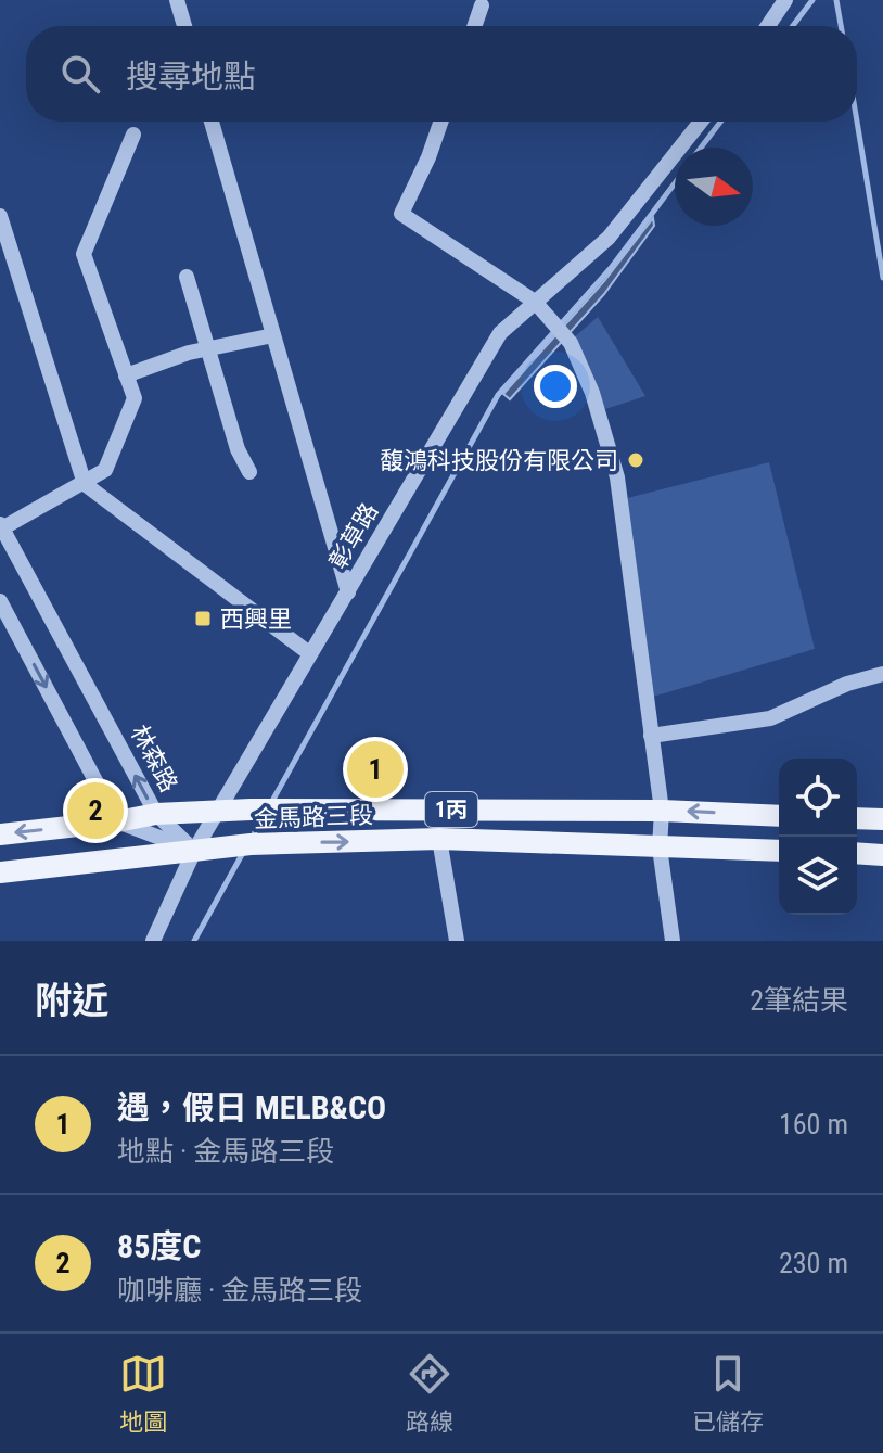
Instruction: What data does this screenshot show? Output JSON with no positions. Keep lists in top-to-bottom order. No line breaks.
{"streets":{"main road":["1丙","金馬路三段"],"street":["彰草路","林森路"]},"crossings":[["彰草路","林森路"],["彰草路","金馬路三段"],["林森路","金馬路三段"]],"places":{"other":["馥鴻科技股份有限公司"],"transit":["西興里"]},"north":"right","page":{"search":"搜尋地點","pins":["1","2"],"heading":["附近","2筆結果"],"list":[{"mark":"1","name":"遇，假日 MELB&CO","note":"地點 · 金馬路三段","value":"160 m"},{"mark":"2","name":"85度C","note":"咖啡廳 · 金馬路三段","value":"230 m"}],"nav":["地圖","路線","已儲存"]}}
